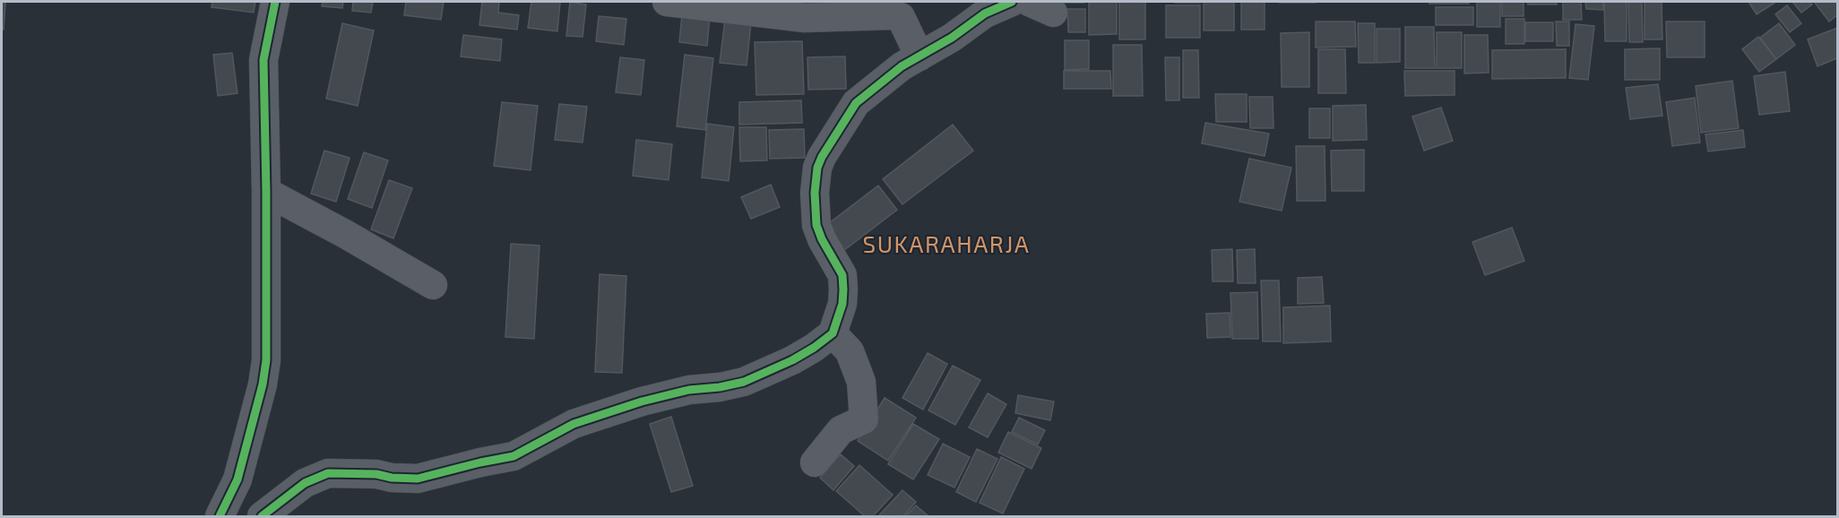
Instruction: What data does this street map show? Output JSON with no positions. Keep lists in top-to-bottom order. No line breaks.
{"districts":["SUKARAHARJA"]}
